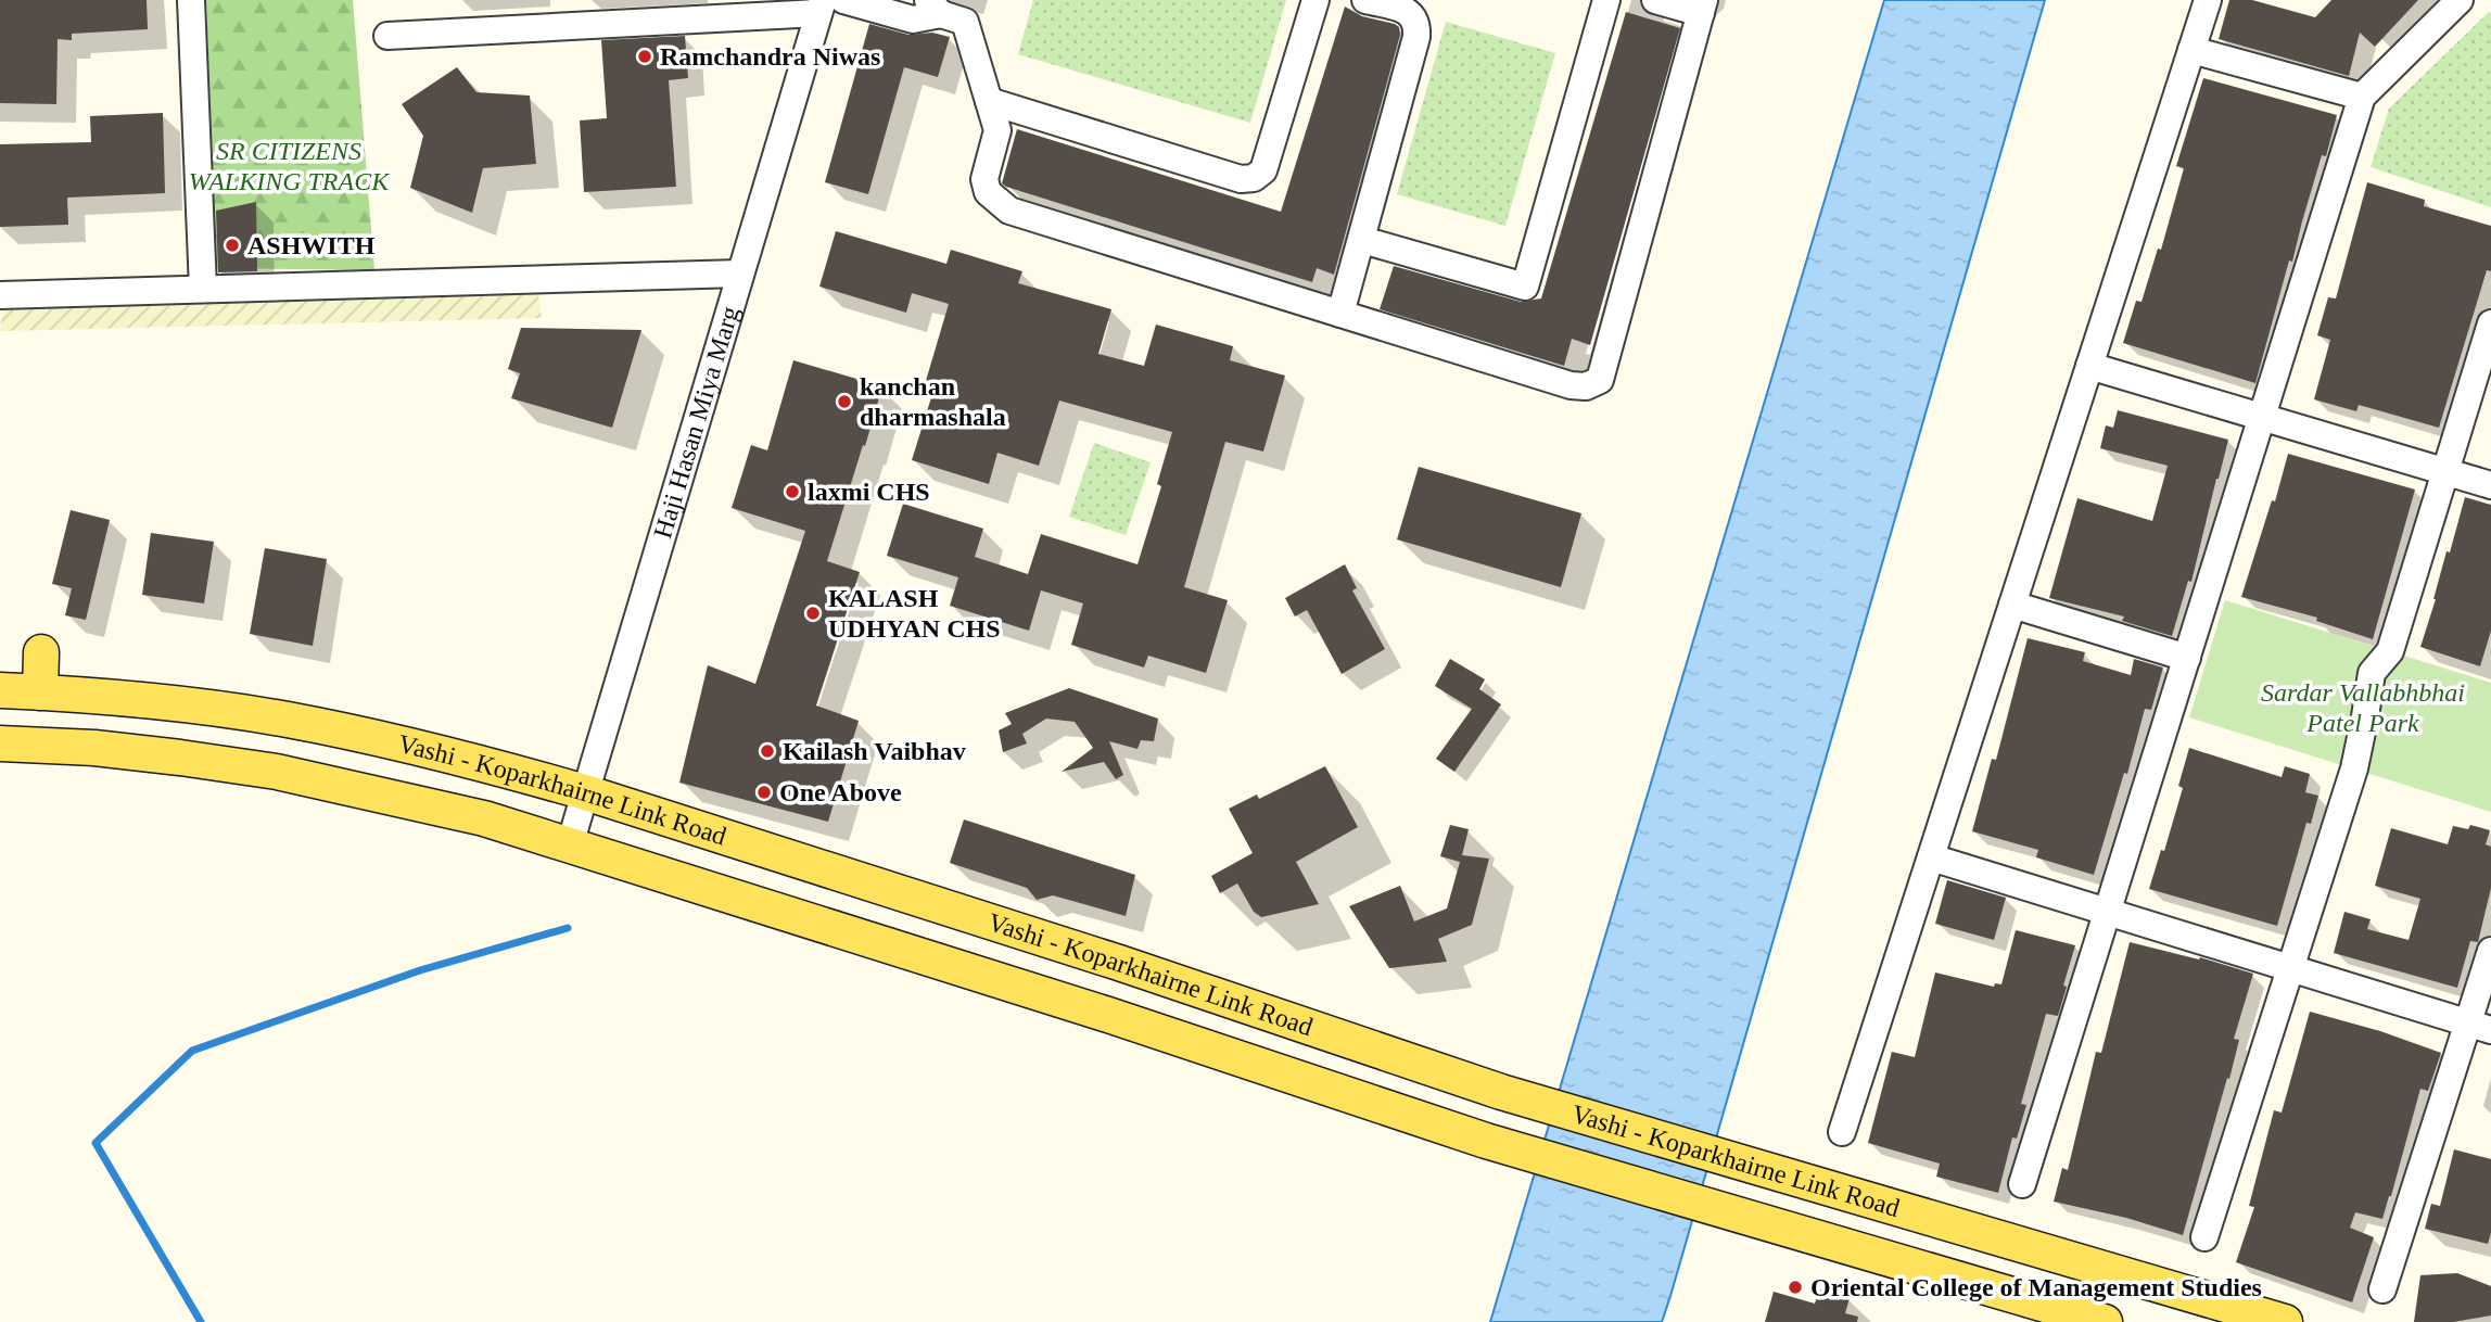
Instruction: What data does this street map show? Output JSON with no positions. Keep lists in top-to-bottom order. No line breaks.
{"streets":{"main road":["Vashi - Koparkhairne Link Road"],"street":["Haji Hasan Miya Marg"]},"crossings":[["Haji Hasan Miya Marg","Vashi - Koparkhairne Link Road"]],"parks":["SR CITIZENS WALKING TRACK","Sardar Vallabhbhai Patel Park"],"places":["Ramchandra Niwas","ASHWITH","kanchan dharmashala","laxmi CHS","KALASH UDHYAN CHS","Kailash Vaibhav","One Above","Oriental College of Management Studies"]}
